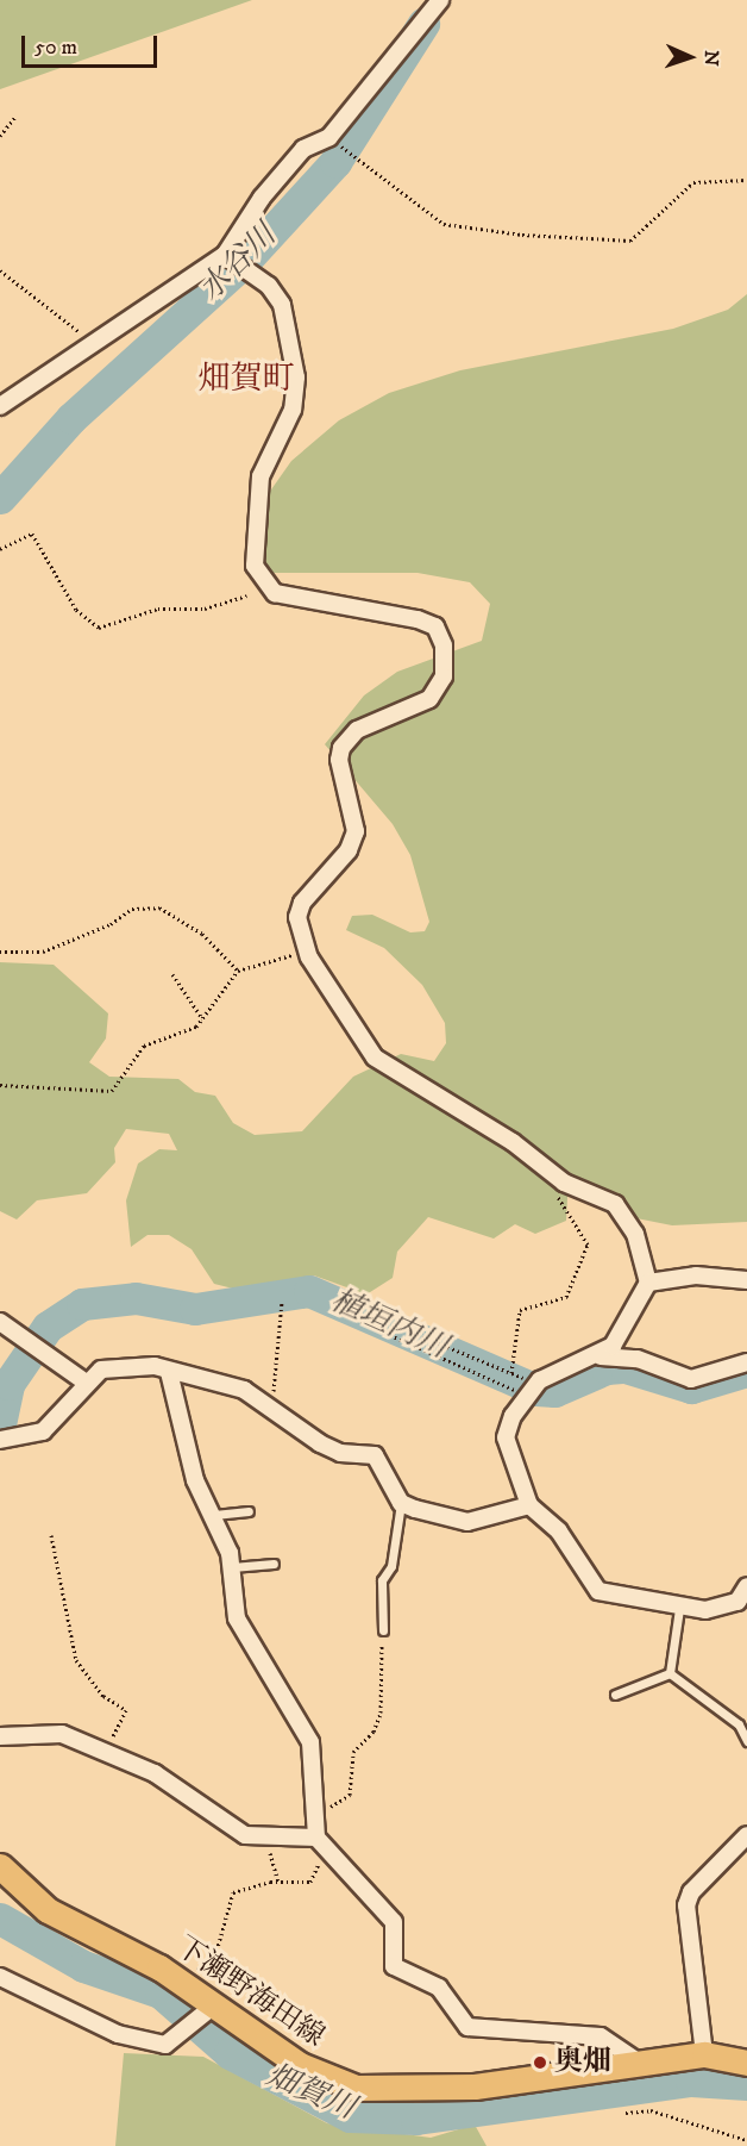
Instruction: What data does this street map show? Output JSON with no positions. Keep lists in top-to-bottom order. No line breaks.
{"streets":{"main road":["下瀬野海田線"]},"districts":["畑賀町"],"water":["水谷川","植垣内川","畑賀川"],"places":["奥畑"],"scale_bar":"50 m","north":"right"}
